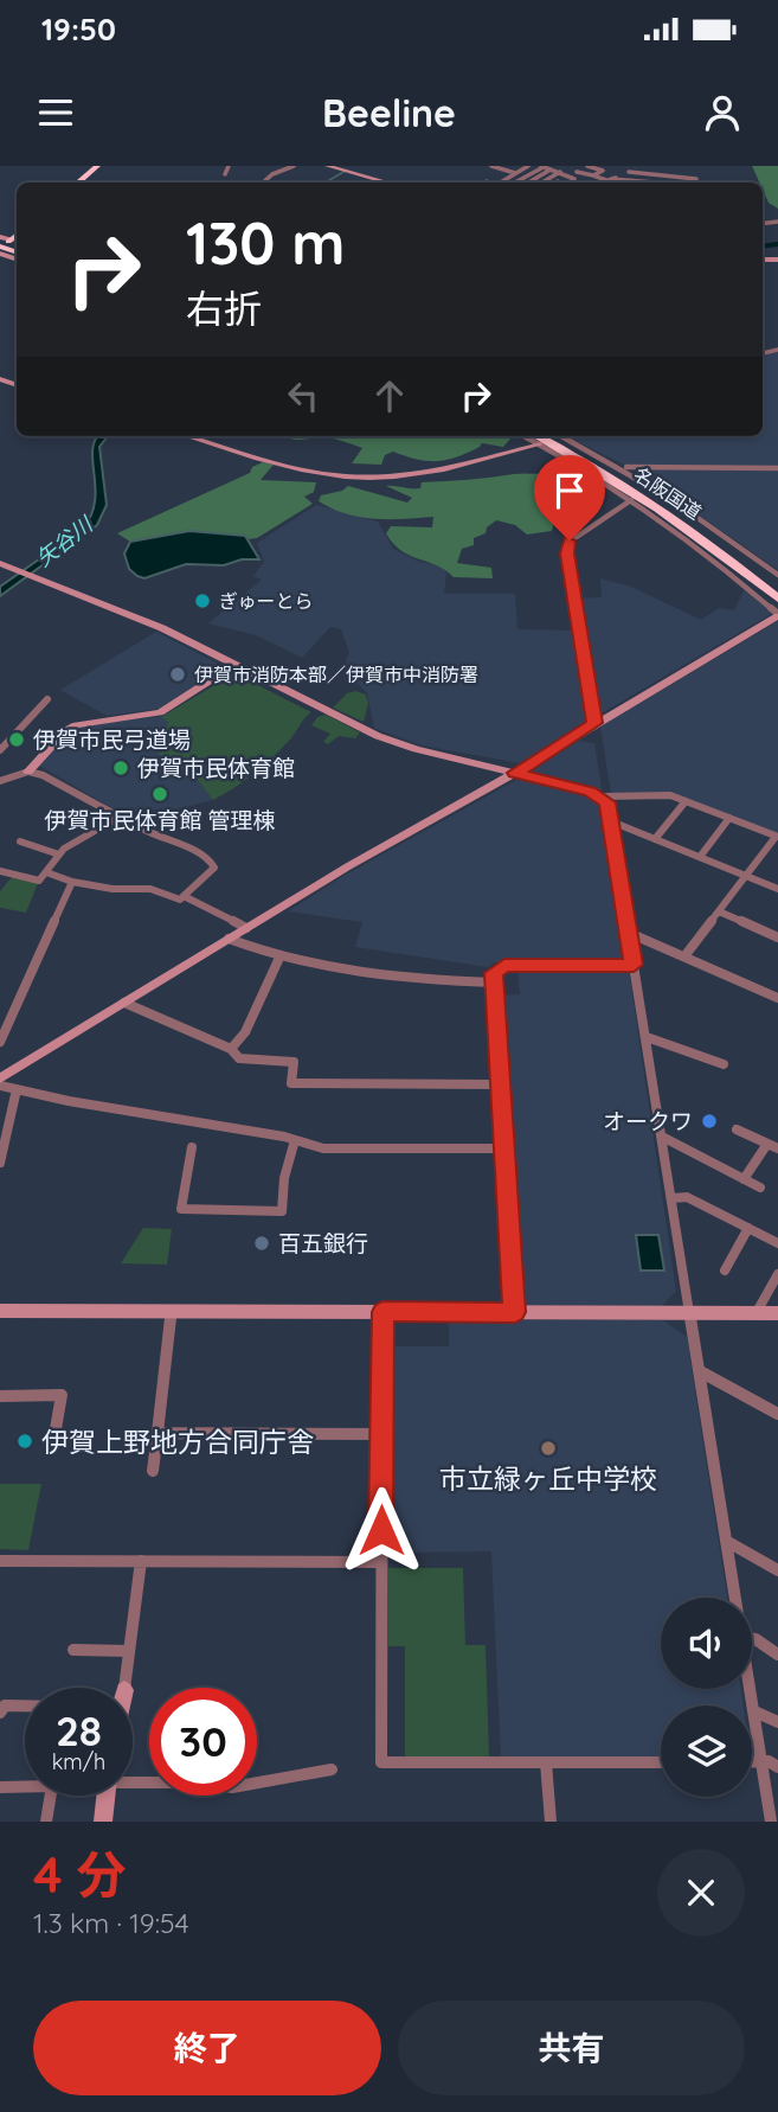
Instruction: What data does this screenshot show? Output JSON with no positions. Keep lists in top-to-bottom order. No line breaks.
{"streets":{"highway":["名阪国道"]},"water":["矢谷川"],"places":["ぎゅーとら","伊賀市消防本部／伊賀市中消防署","伊賀市民弓道場","伊賀市民体育館","伊賀市民体育館 管理棟","オークワ","百五銀行","伊賀上野地方合同庁舎","市立緑ヶ丘中学校"],"page":{"status":"19:50","header":"Beeline","turn":["130 m","右折"],"speed":"28 km/h","limit":"30","heading":["4 分","1.3 km · 19:54"],"buttons":["終了","共有"]}}
